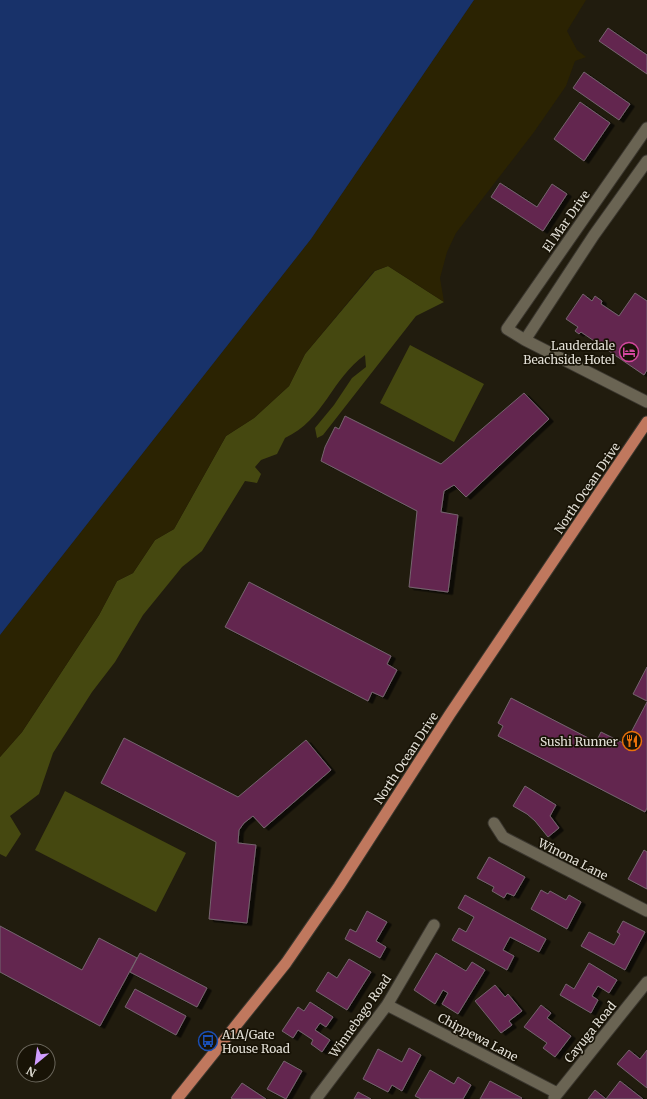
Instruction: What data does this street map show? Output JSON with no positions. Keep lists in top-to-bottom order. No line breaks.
{"streets":{"main road":["North Ocean Drive"],"street":["El Mar Drive","Winona Lane","Winnebago Road","Cayuga Road","Chippewa Lane"]},"crossings":[["Winnebago Road","Chippewa Lane"],["Cayuga Road","Chippewa Lane"]],"places":{"hotel":["Lauderdale Beachside Hotel"],"restaurant":["Sushi Runner"],"bus stop":["A1A/Gate House Road"]},"north":"bottom left"}
